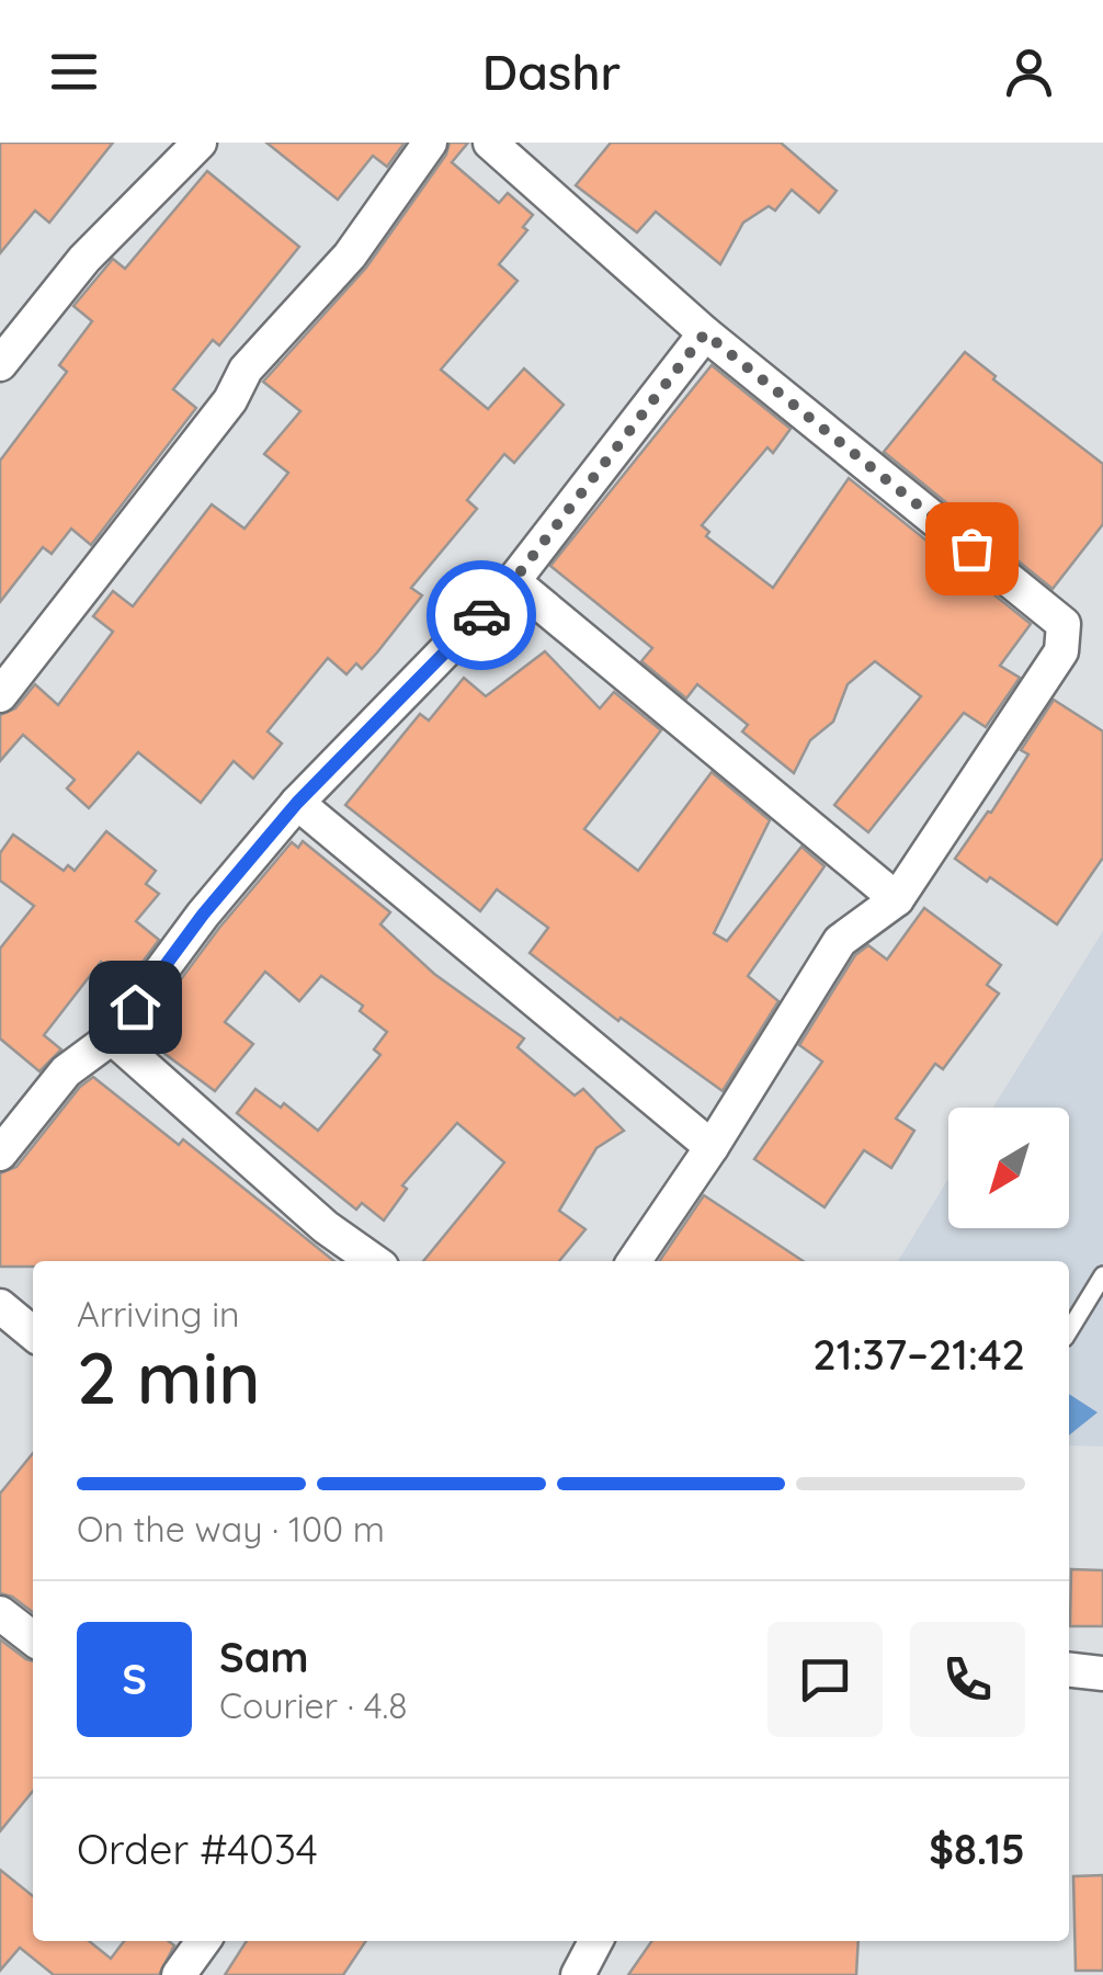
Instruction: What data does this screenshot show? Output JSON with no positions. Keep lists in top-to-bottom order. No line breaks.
{"north":"bottom left","page":{"header":"Dashr","heading":["2 min","Arriving in","21:37–21:42"],"panel":["Sam","Courier · 4.8","Order #4034","$8.15"],"bar":"On the way · 100 m","round":"S"}}
